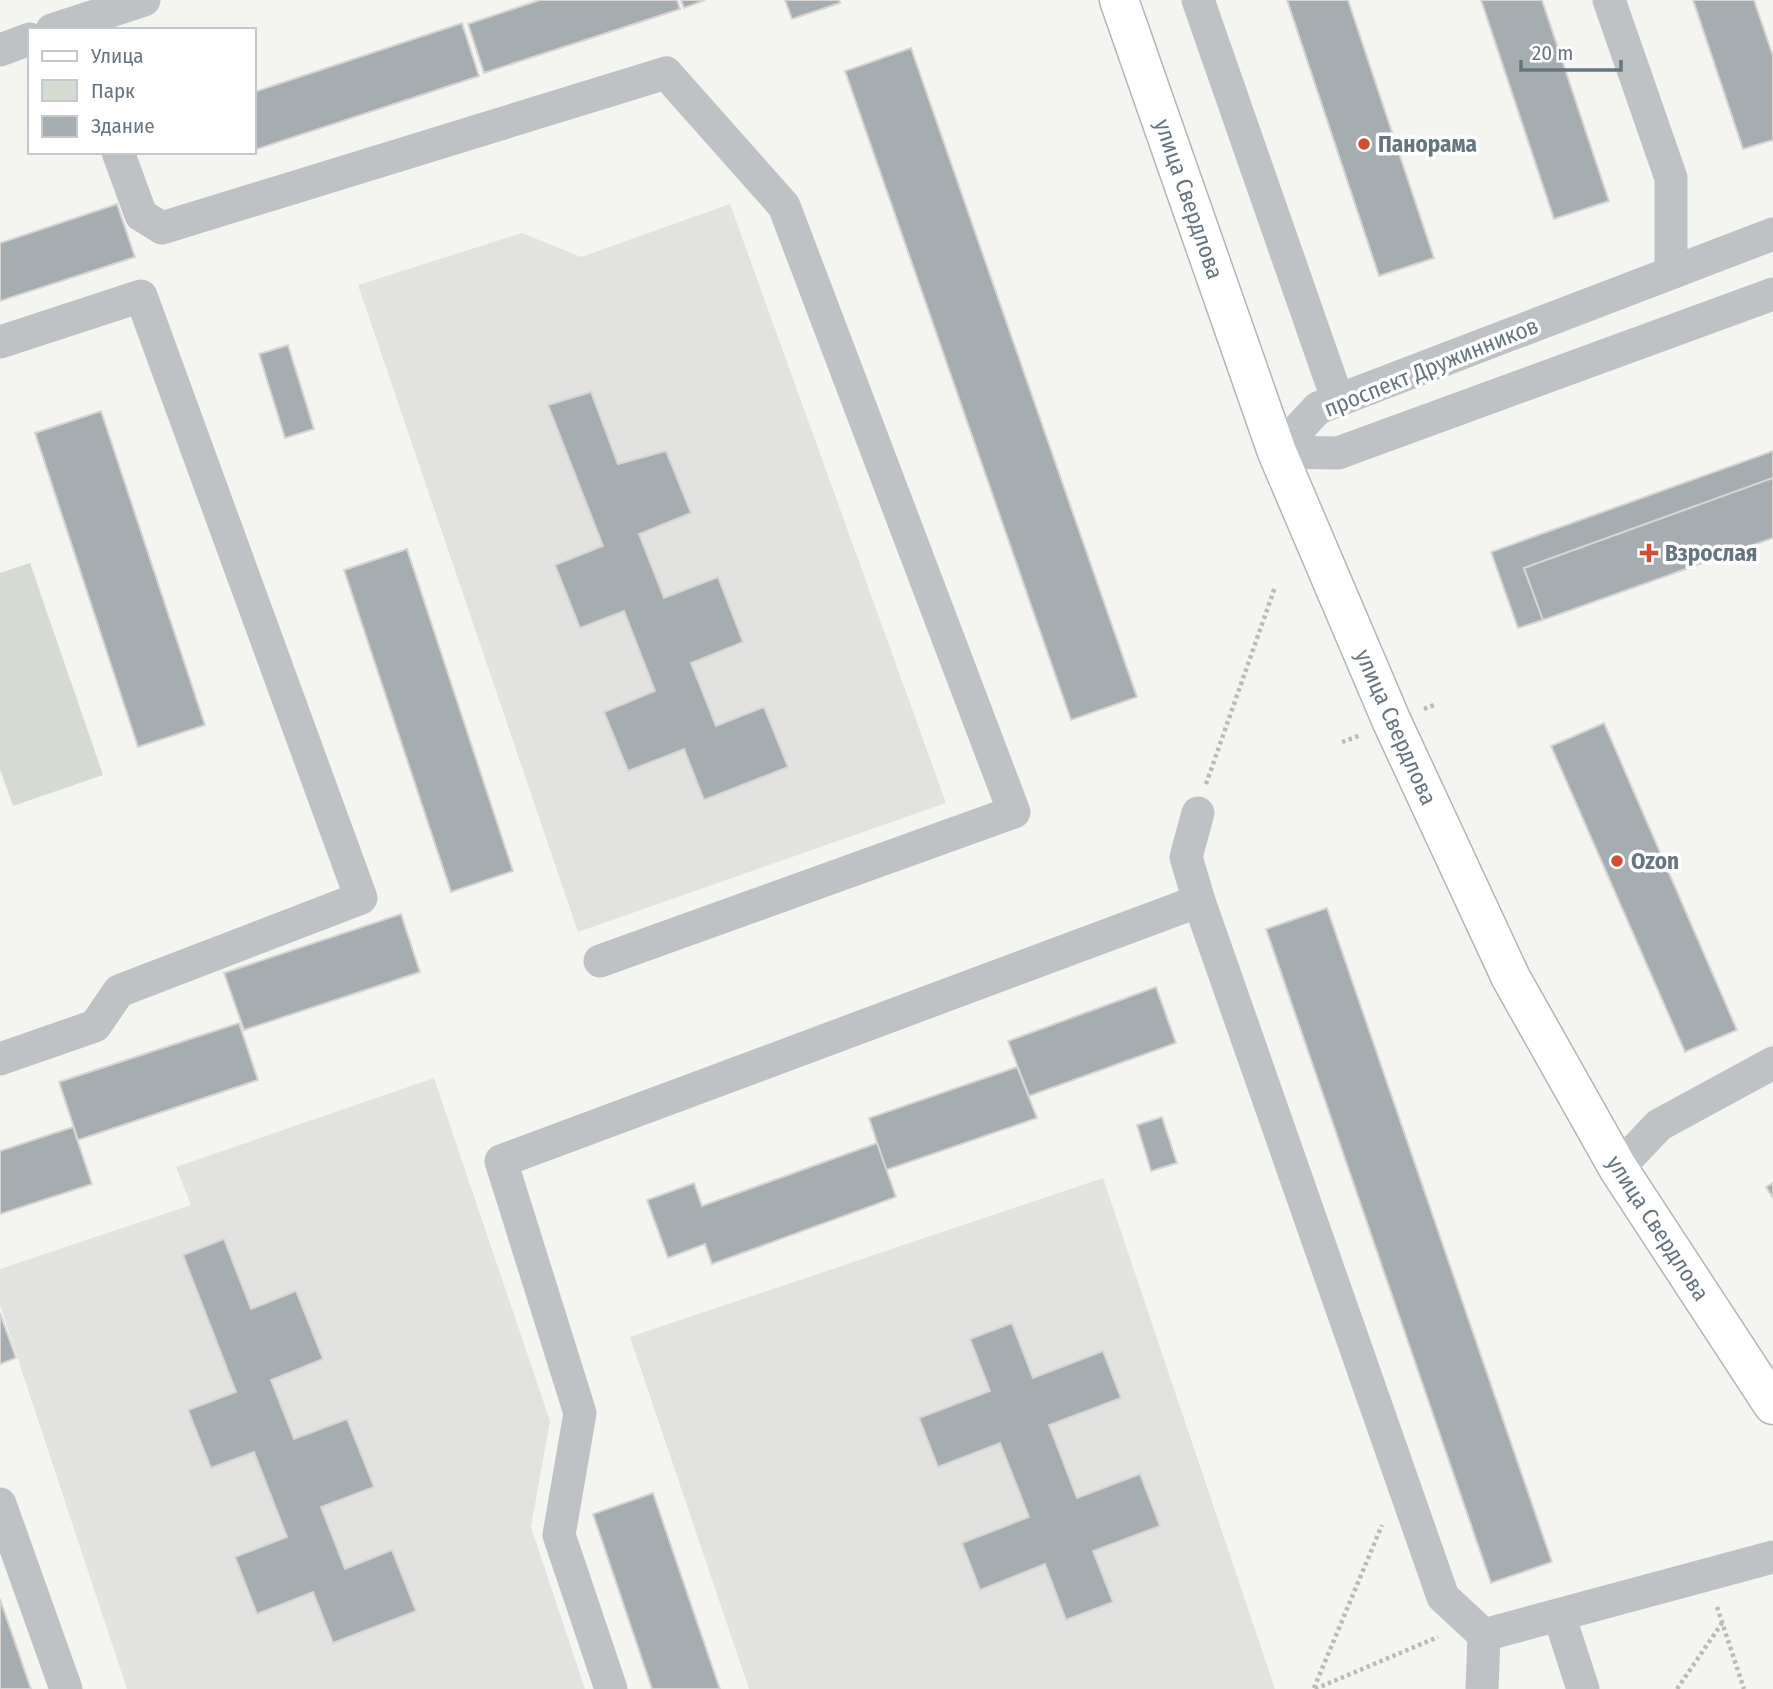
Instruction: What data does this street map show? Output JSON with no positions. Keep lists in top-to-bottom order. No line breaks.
{"streets":{"main road":["улица Свердлова"],"street":["проспект Дружинников"]},"crossings":[["улица Свердлова","проспект Дружинников"]],"places":{"other":["Панорама","Ozon"],"health":["Взрослая"]},"legend":["Улица","Парк","Здание"],"scale_bar":"20 m"}
